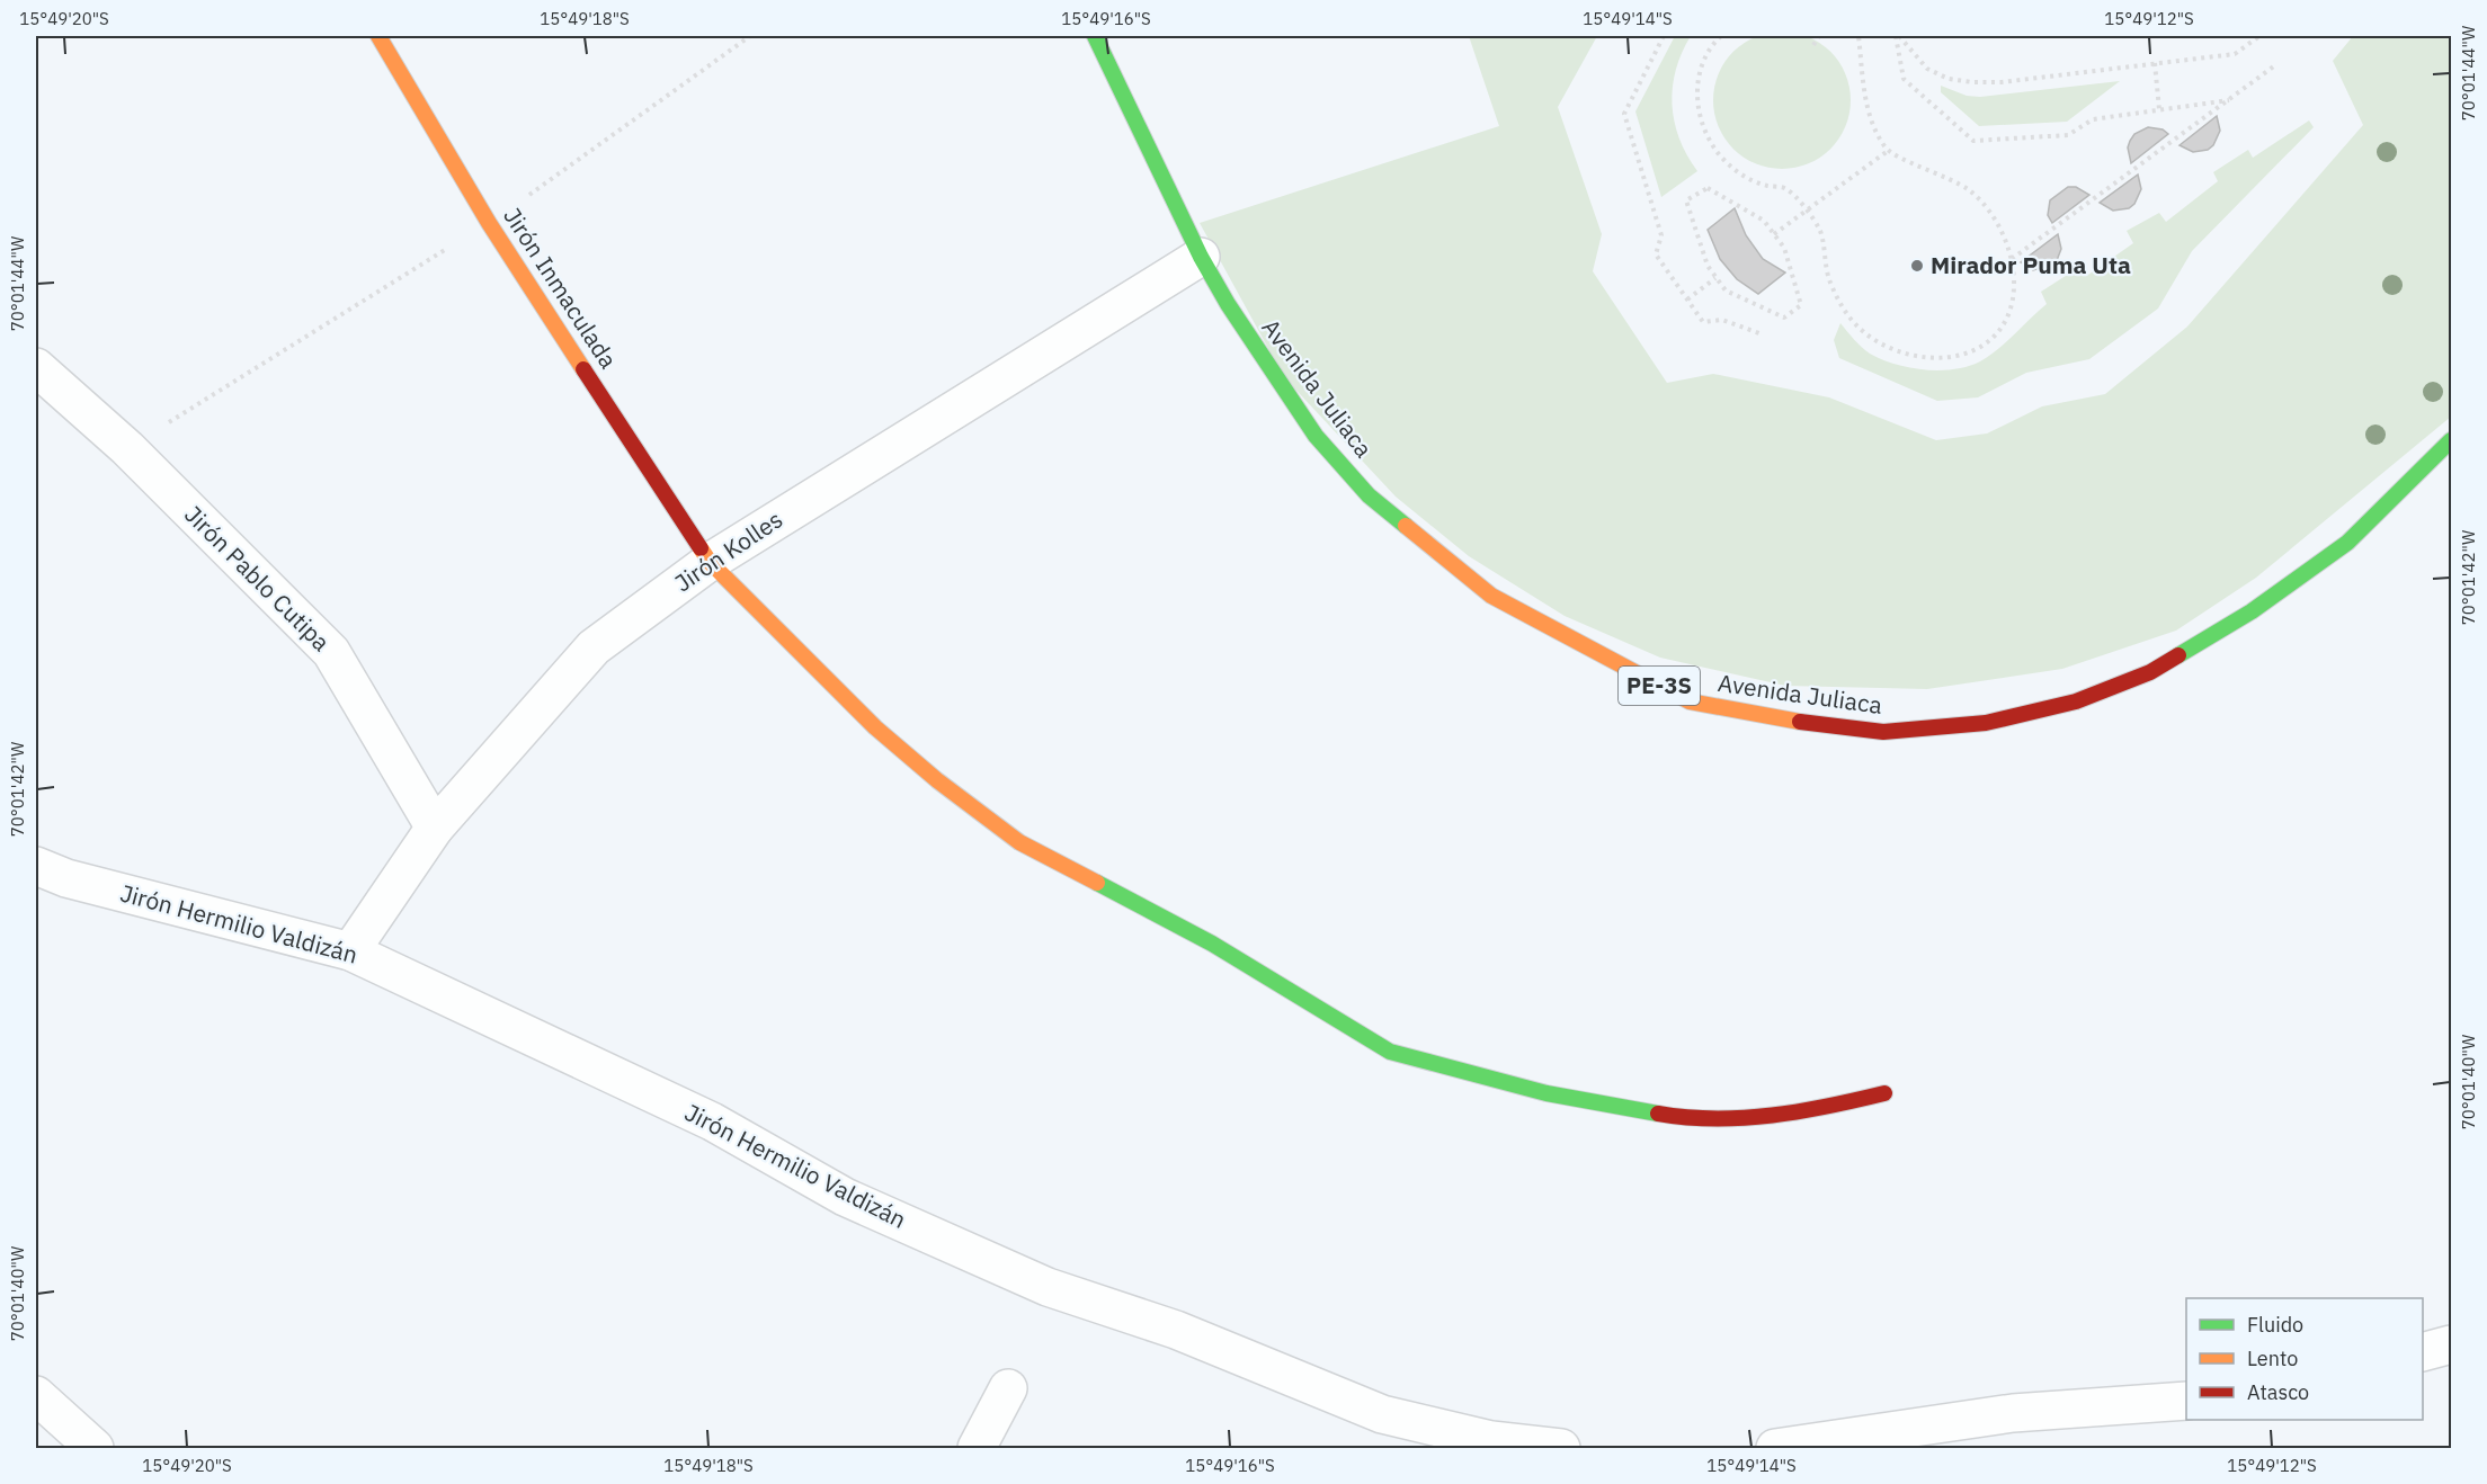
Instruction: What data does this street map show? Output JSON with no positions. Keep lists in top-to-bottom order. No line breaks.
{"streets":{"main road":["Jirón Inmaculada","Avenida Juliaca","PE-3S"],"street":["Jirón Kolles","Jirón Pablo Cutipa","Jirón Hermilio Valdizán"]},"crossings":[["Jirón Inmaculada","Jirón Kolles"],["Avenida Juliaca","Jirón Kolles"],["Jirón Kolles","Jirón Pablo Cutipa"],["Jirón Kolles","Jirón Hermilio Valdizán"]],"places":["Mirador Puma Uta"],"legend":["Fluido","Lento","Atasco"],"coordinates":["15°49'20\"S","15°49'18\"S","15°49'16\"S","15°49'14\"S","15°49'12\"S","70°01'44\"W","70°01'42\"W","70°01'40\"W"]}
